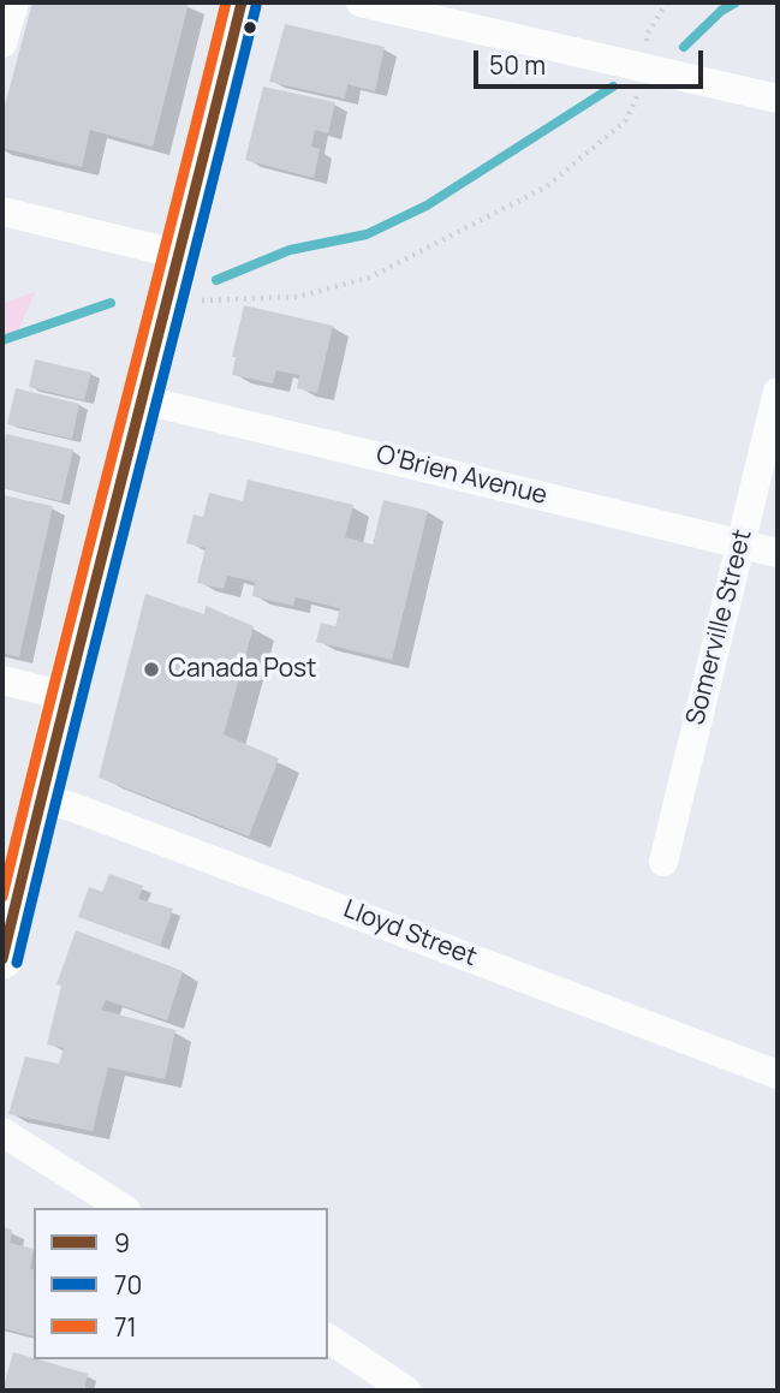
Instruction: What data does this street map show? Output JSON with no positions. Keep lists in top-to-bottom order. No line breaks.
{"streets":{"street":["O'Brien Avenue","Somerville Street","Lloyd Street"]},"crossings":[["O'Brien Avenue","Somerville Street"]],"places":["Canada Post"],"lines":["transit line 9","transit line 71","transit line 70"],"legend":["9","70","71"],"scale_bar":"50 m"}
